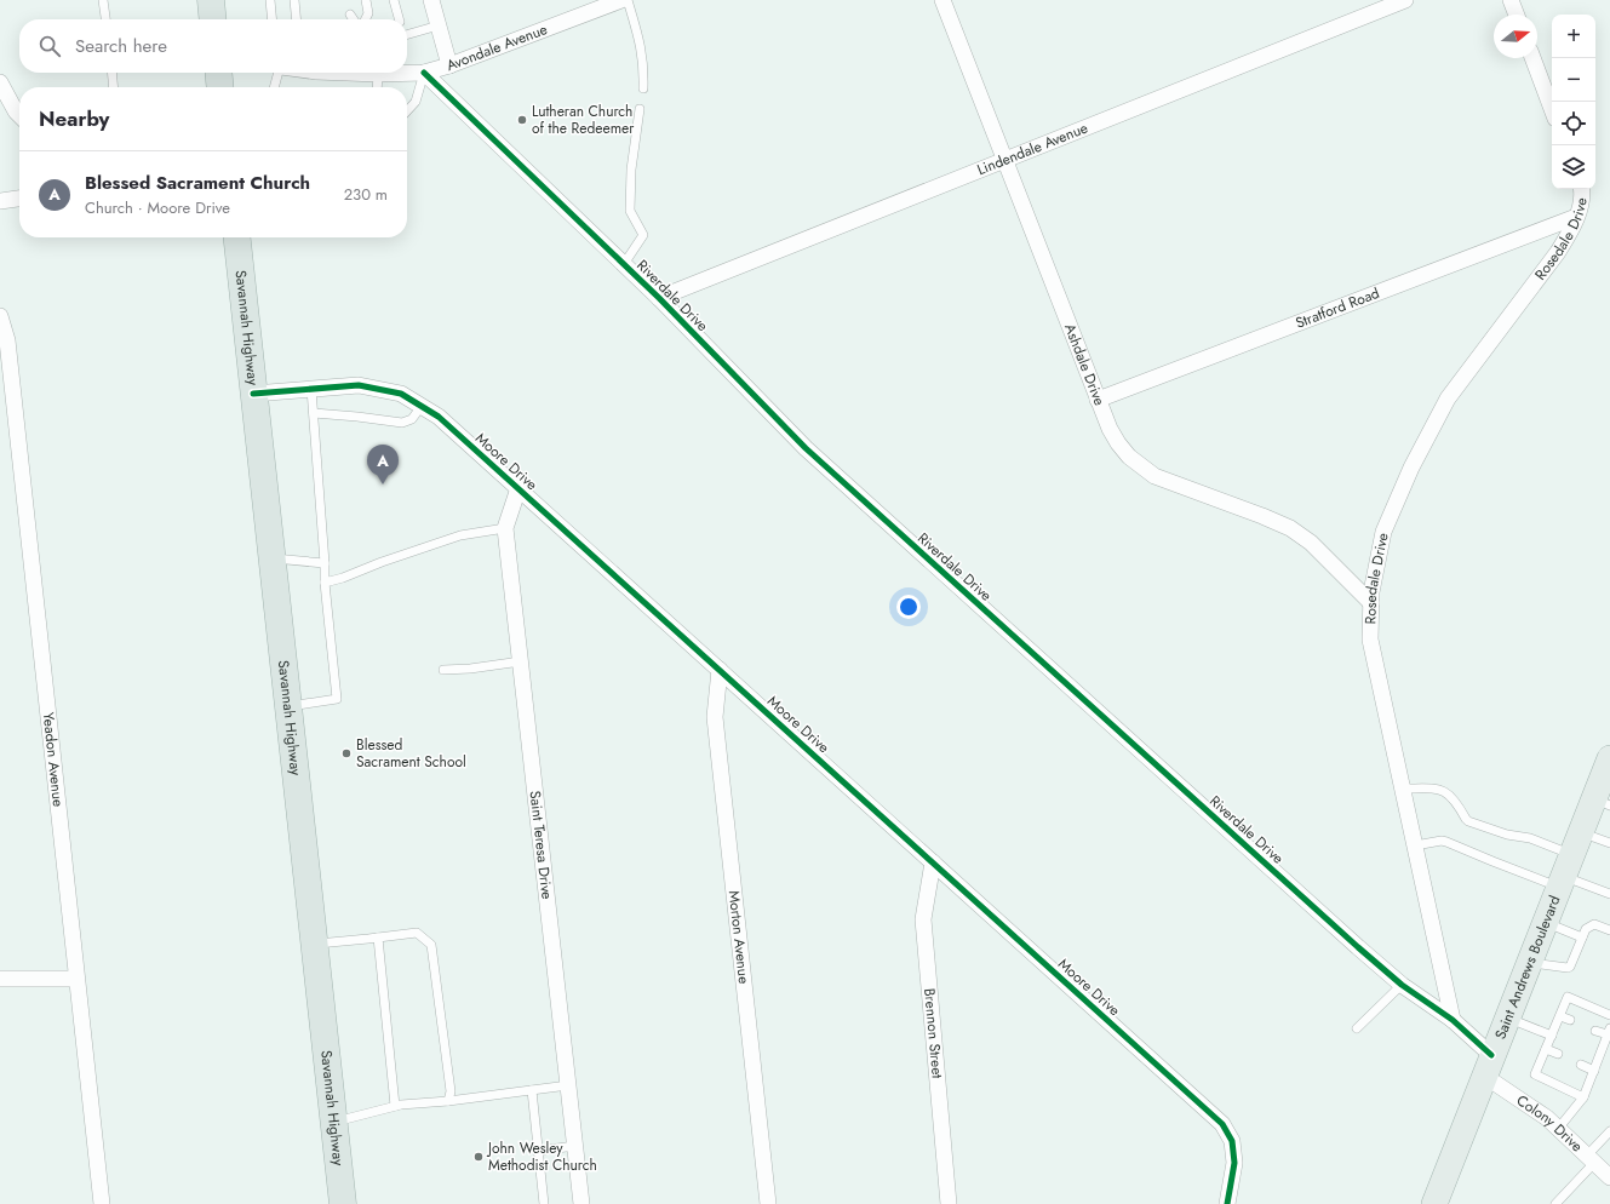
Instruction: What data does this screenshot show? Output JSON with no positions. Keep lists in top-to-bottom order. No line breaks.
{"streets":{"highway":["Savannah Highway"],"main road":["Saint Andrews Boulevard"],"street":["Avondale Avenue","Lindendale Avenue","Rosedale Drive","Riverdale Drive","Stratford Road","Ashdale Drive","Moore Drive","Yeadon Avenue","Saint Teresa Drive","Morton Avenue","Brennon Street","Colony Drive"]},"crossings":[["Avondale Avenue","Riverdale Drive"],["Lindendale Avenue","Riverdale Drive"],["Lindendale Avenue","Ashdale Drive"],["Rosedale Drive","Riverdale Drive"],["Rosedale Drive","Stratford Road"],["Rosedale Drive","Ashdale Drive"],["Riverdale Drive","Saint Andrews Boulevard"],["Riverdale Drive","Colony Drive"],["Stratford Road","Ashdale Drive"],["Savannah Highway","Moore Drive"],["Moore Drive","Saint Teresa Drive"],["Moore Drive","Morton Avenue"],["Moore Drive","Brennon Street"],["Saint Andrews Boulevard","Colony Drive"]],"places":["Lutheran Church of the Redeemer","Blessed Sacrament School","John Wesley Methodist Church"],"north":"right","page":{"map_buttons":["+","−"],"search":"Search here","heading":"Nearby","list":[{"mark":"A","name":"Blessed Sacrament Church","note":"Church · Moore Drive","value":"230 m"}],"pins":"A"}}
